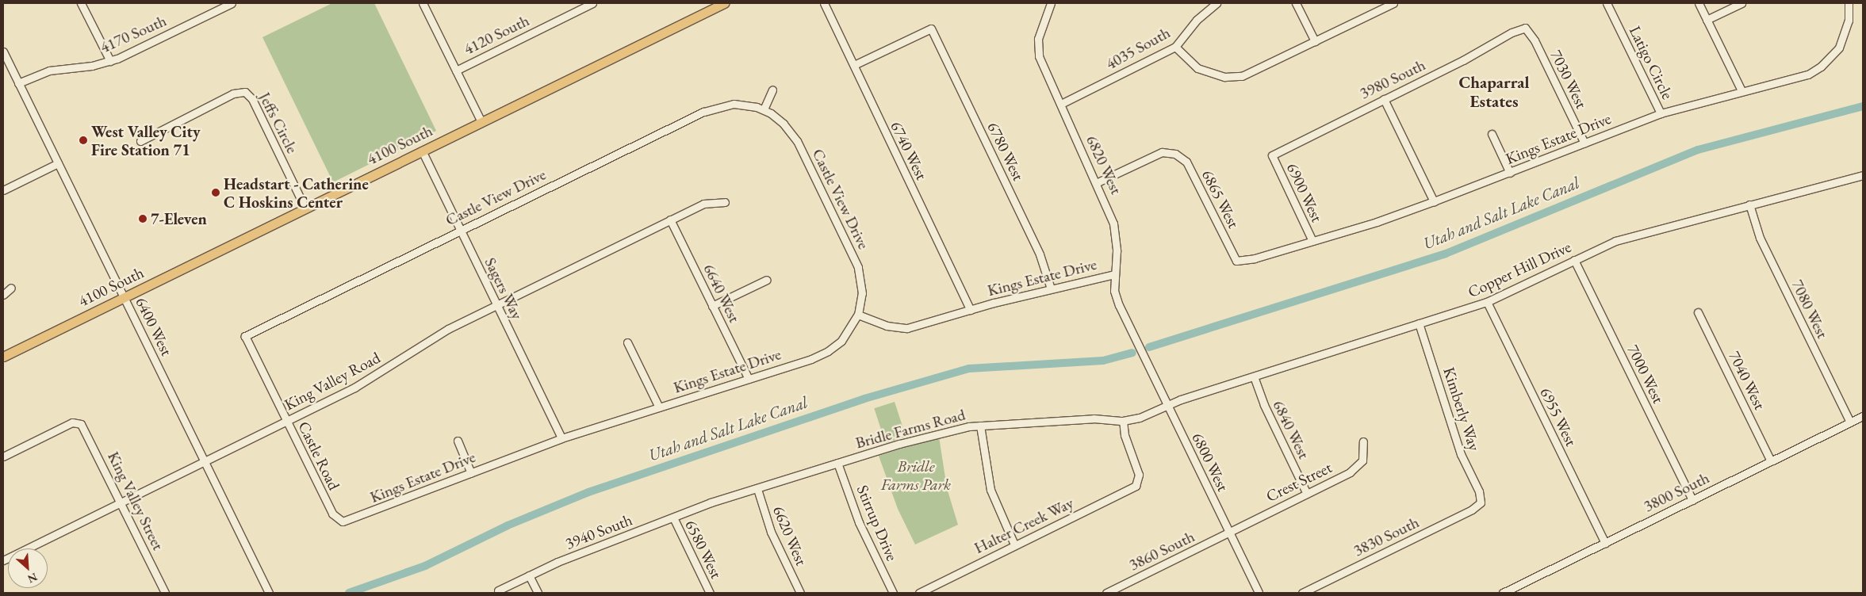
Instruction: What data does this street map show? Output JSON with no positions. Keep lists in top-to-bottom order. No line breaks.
{"streets":{"main road":["4100 South"],"street":["4170 South","4120 South","4035 South","Latigo Circle","3980 South","7030 West","Jeffs Circle","Kings Estate Drive","6740 West","6780 West","6820 West","6900 West","Castle View Drive","6865 West","Copper Hill Drive","Sagers Way","6640 West","7080 West","6400 West","7000 West","7040 West","King Valley Road","Kimberly Way","6955 West","Bridle Farms Road","6840 West","Castle Road","6800 West","Crest Street","3800 South","King Valley Street","Stirrup Drive","Halter Creek Way","3940 South","6620 West","3830 South","6580 West","3860 South"]},"crossings":[["4170 South","6400 West"],["4035 South","6820 West"],["Latigo Circle","Kings Estate Drive"],["3980 South","7030 West"],["3980 South","6900 West"],["7030 West","Kings Estate Drive"],["Jeffs Circle","4100 South"],["Kings Estate Drive","6740 West"],["Kings Estate Drive","6780 West"],["Kings Estate Drive","6820 West"],["Kings Estate Drive","6900 West"],["Kings Estate Drive","Castle View Drive"],["Kings Estate Drive","6865 West"],["Kings Estate Drive","Sagers Way"],["Kings Estate Drive","6640 West"],["Kings Estate Drive","Castle Road"],["4100 South","Sagers Way"],["4100 South","6400 West"],["6740 West","6780 West"],["6820 West","6865 West"],["6820 West","6800 West"],["Castle View Drive","Sagers Way"],["Castle View Drive","Castle Road"],["Copper Hill Drive","7080 West"],["Copper Hill Drive","7000 West"],["Copper Hill Drive","Kimberly Way"],["Copper Hill Drive","6955 West"],["Copper Hill Drive","Bridle Farms Road"],["Copper Hill Drive","6840 West"],["Copper Hill Drive","6800 West"],["Sagers Way","King Valley Road"],["6640 West","King Valley Road"],["7080 West","3800 South"],["6400 West","King Valley Road"],["7000 West","3800 South"],["7040 West","3800 South"],["King Valley Road","Castle Road"],["King Valley Road","King Valley Street"],["Kimberly Way","3830 South"],["6955 West","3800 South"],["Bridle Farms Road","6800 West"],["Bridle Farms Road","Stirrup Drive"],["Bridle Farms Road","Halter Creek Way"],["Bridle Farms Road","3940 South"],["Bridle Farms Road","6620 West"],["6840 West","Crest Street"],["6800 West","Crest Street"],["6800 West","3860 South"],["Crest Street","3860 South"],["3940 South","6580 West"]],"districts":["Chaparral Estates"],"water":["Utah and Salt Lake Canal"],"parks":["Bridle Farms Park"],"places":["West Valley City Fire Station 71","Headstart - Catherine C Hoskins Center","7-Eleven"],"north":"bottom right"}
